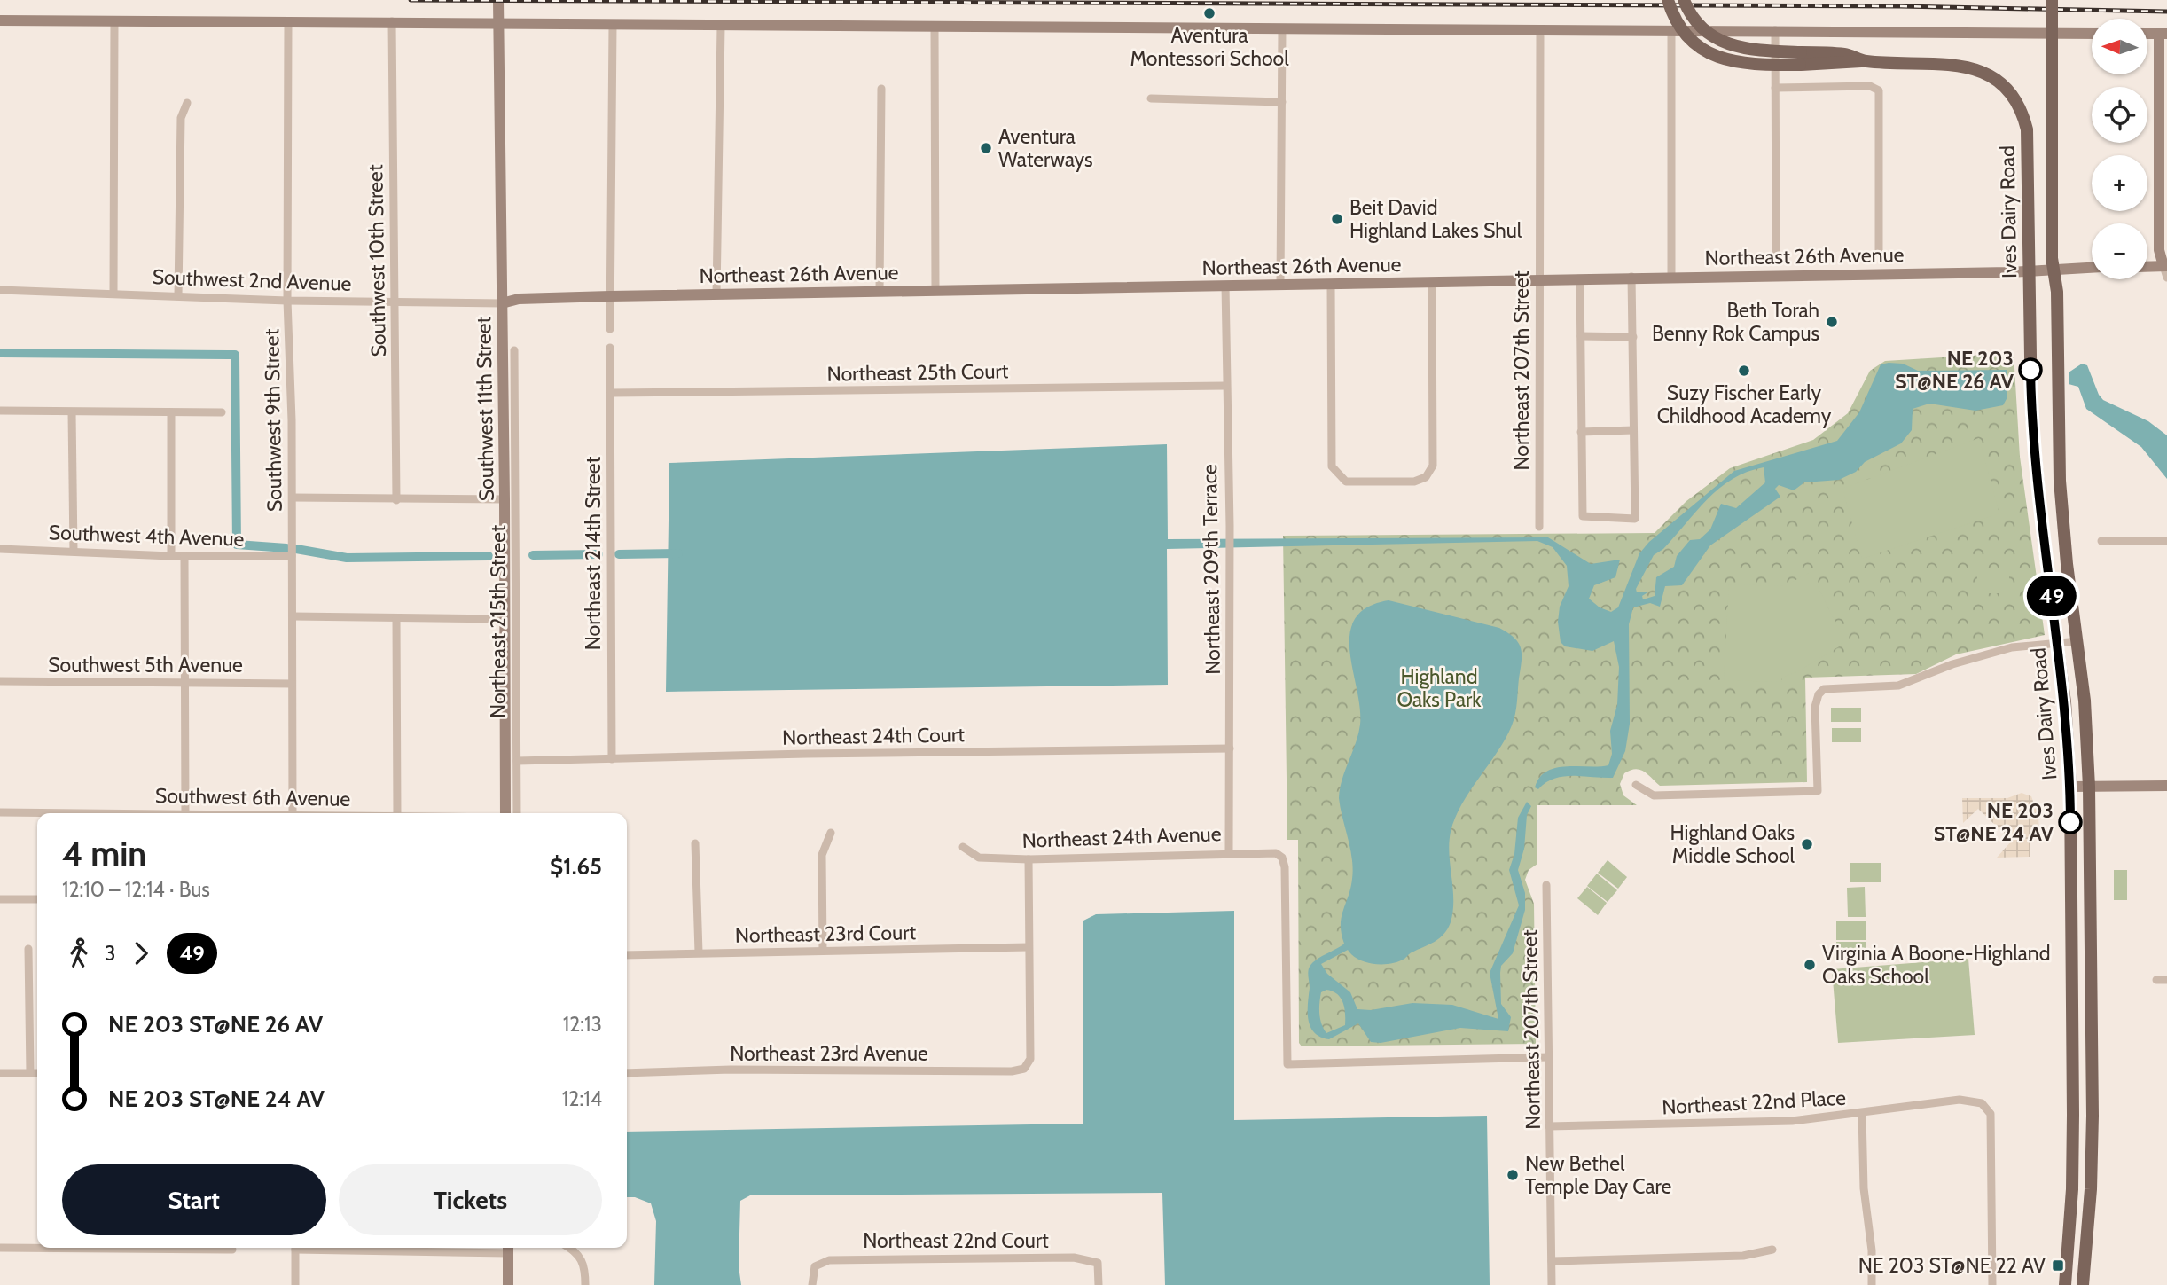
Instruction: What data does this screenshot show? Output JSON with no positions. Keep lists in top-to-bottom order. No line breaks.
{"streets":{"main road":["Ives Dairy Road","Northeast 26th Avenue","Southwest 11th Street"],"street":["Southwest 10th Street","Southwest 2nd Avenue","Northeast 207th Street","Northeast 25th Court","Southwest 9th Street","Southwest 4th Avenue","Northeast 214th Street","Northeast 209th Terrace","Northeast 215th Street","Southwest 5th Avenue","Northeast 24th Court","Southwest 6th Avenue","Northeast 24th Avenue","Northeast 23rd Court","Northeast 23rd Avenue","Northeast 22nd Place","Northeast 22nd Court"]},"crossings":[["Ives Dairy Road","Northeast 26th Avenue"],["Northeast 26th Avenue","Southwest 2nd Avenue"],["Northeast 26th Avenue","Northeast 207th Street"],["Northeast 26th Avenue","Southwest 11th Street"],["Northeast 26th Avenue","Northeast 209th Terrace"],["Southwest 10th Street","Southwest 2nd Avenue"],["Southwest 2nd Avenue","Southwest 11th Street"],["Southwest 2nd Avenue","Southwest 9th Street"],["Northeast 207th Street","Northeast 24th Avenue"],["Northeast 207th Street","Northeast 22nd Place"],["Northeast 25th Court","Northeast 214th Street"],["Northeast 25th Court","Northeast 209th Terrace"],["Southwest 9th Street","Southwest 4th Avenue"],["Southwest 9th Street","Southwest 5th Avenue"],["Northeast 214th Street","Northeast 24th Court"],["Northeast 209th Terrace","Northeast 24th Court"],["Northeast 209th Terrace","Northeast 24th Avenue"],["Northeast 215th Street","Northeast 24th Court"],["Northeast 23rd Court","Northeast 23rd Avenue"]],"parks":["Highland Oaks Park"],"places":{"other":["Aventura Montessori School","Aventura Waterways","Beit David Highland Lakes Shul","Beth Torah Benny Rok Campus","NE 203 ST@NE 26 AV","Suzy Fischer Early Childhood Academy","NE 203 ST@NE 24 AV","Highland Oaks Middle School","Virginia A Boone-Highland Oaks School","New Bethel Temple Day Care"],"transit":["NE 203 ST@NE 22 AV"]},"lines":["bus line 49"],"north":"left","page":{"on_map":"49","map_buttons":["+","−"],"heading":["4 min","12:10 – 12:14 · Bus","$1.65"],"legs":["3","49"],"list":[{"name":"NE 203 ST@NE 26 AV","value":"12:13"},{"name":"NE 203 ST@NE 24 AV","value":"12:14"}],"buttons":["Start","Tickets"]}}
